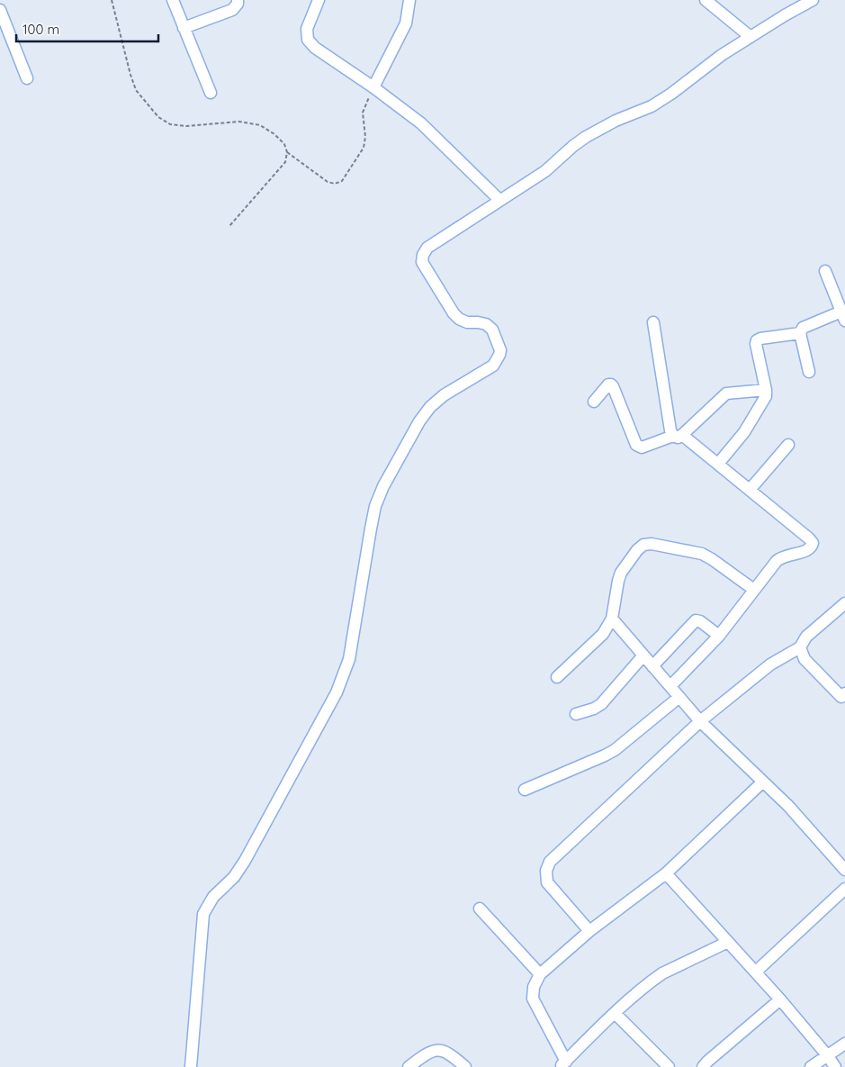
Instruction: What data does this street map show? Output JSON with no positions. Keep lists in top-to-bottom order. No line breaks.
{"scale_bar":"100 m"}
